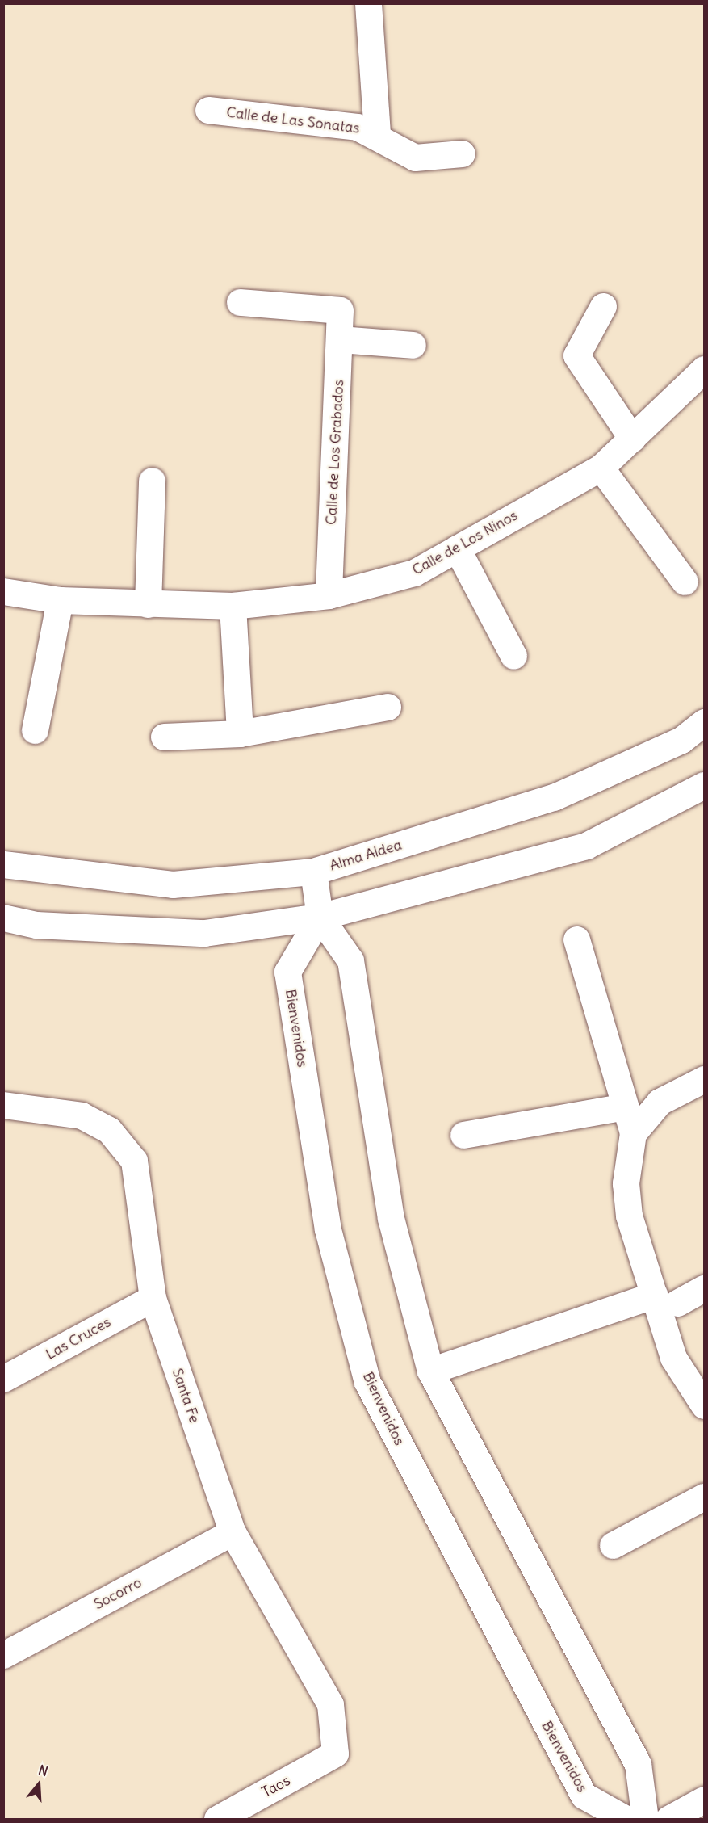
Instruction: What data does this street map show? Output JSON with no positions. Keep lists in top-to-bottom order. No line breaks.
{"streets":{"street":["Calle de Las Sonatas","Calle de Los Grabados","Calle de Los Ninos","Alma Aldea","Bienvenidos","Las Cruces","Santa Fe","Socorro","Taos"]},"crossings":[["Calle de Los Grabados","Calle de Los Ninos"],["Las Cruces","Santa Fe"],["Santa Fe","Socorro"],["Santa Fe","Taos"]],"north":"top"}
